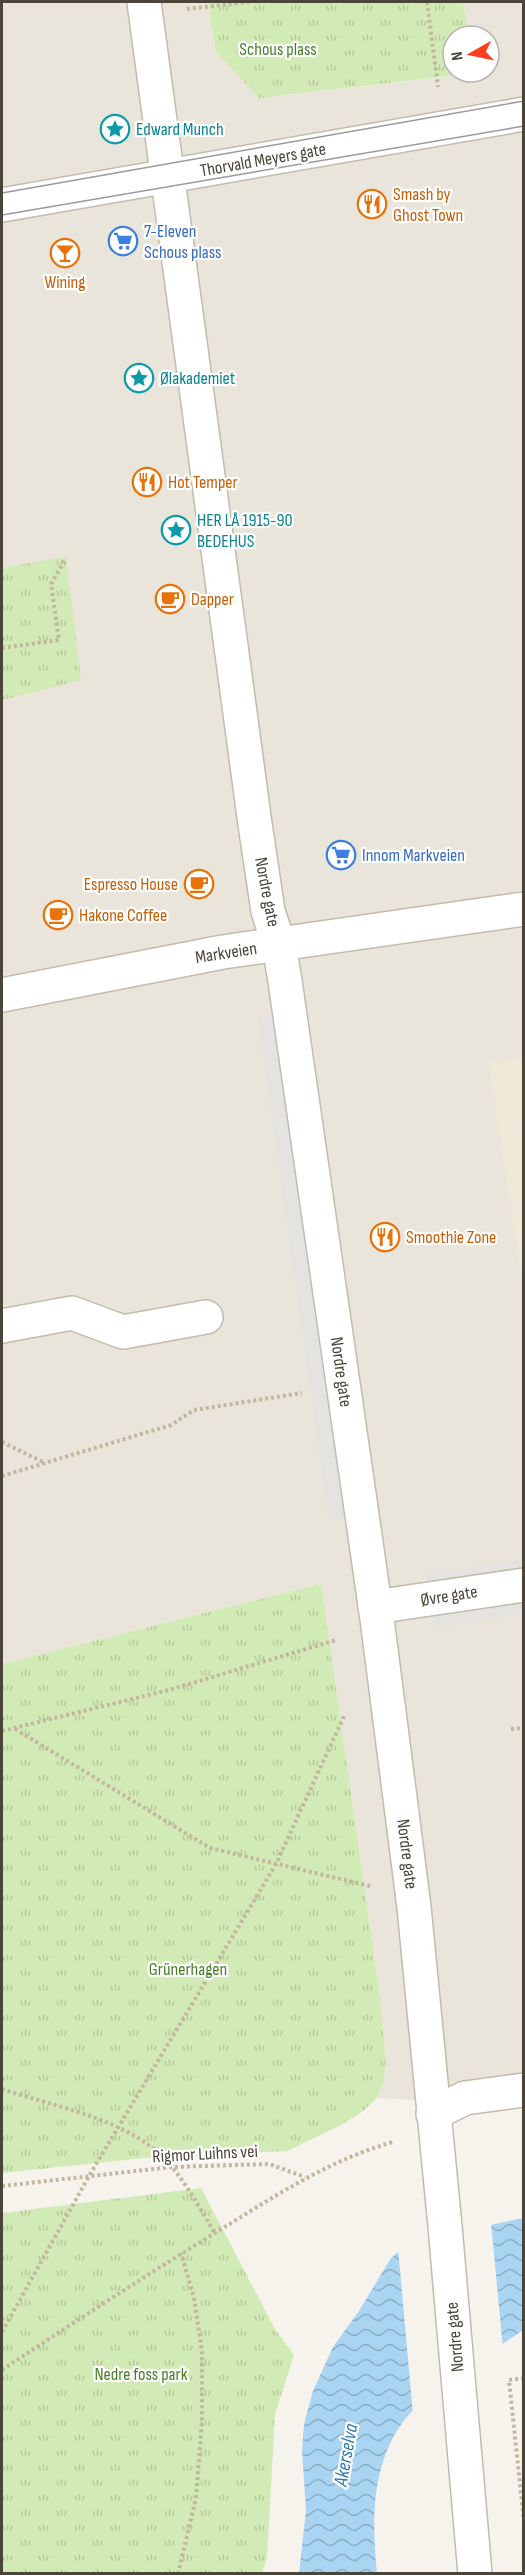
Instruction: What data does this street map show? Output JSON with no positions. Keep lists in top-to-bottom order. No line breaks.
{"streets":{"street":["Thorvald Meyers gate","Nordre gate","Markveien","Øvre gate"],"path":["Rigmor Luihns vei"]},"crossings":[["Thorvald Meyers gate","Nordre gate"],["Nordre gate","Markveien"],["Nordre gate","Øvre gate"]],"water":["Akerselva"],"parks":["Schous plass","Grünerhagen","Nedre foss park"],"places":{"place":["Edward Munch","Ølakademiet","HER LÅ 1915-90 BEDEHUS"],"restaurant":["Smash by Ghost Town","Hot Temper","Smoothie Zone"],"supermarket":["7-Eleven Schous plass","Innom Markveien"],"bar":["Wining"],"cafe":["Dapper","Espresso House","Hakone Coffee"]},"north":"left"}
